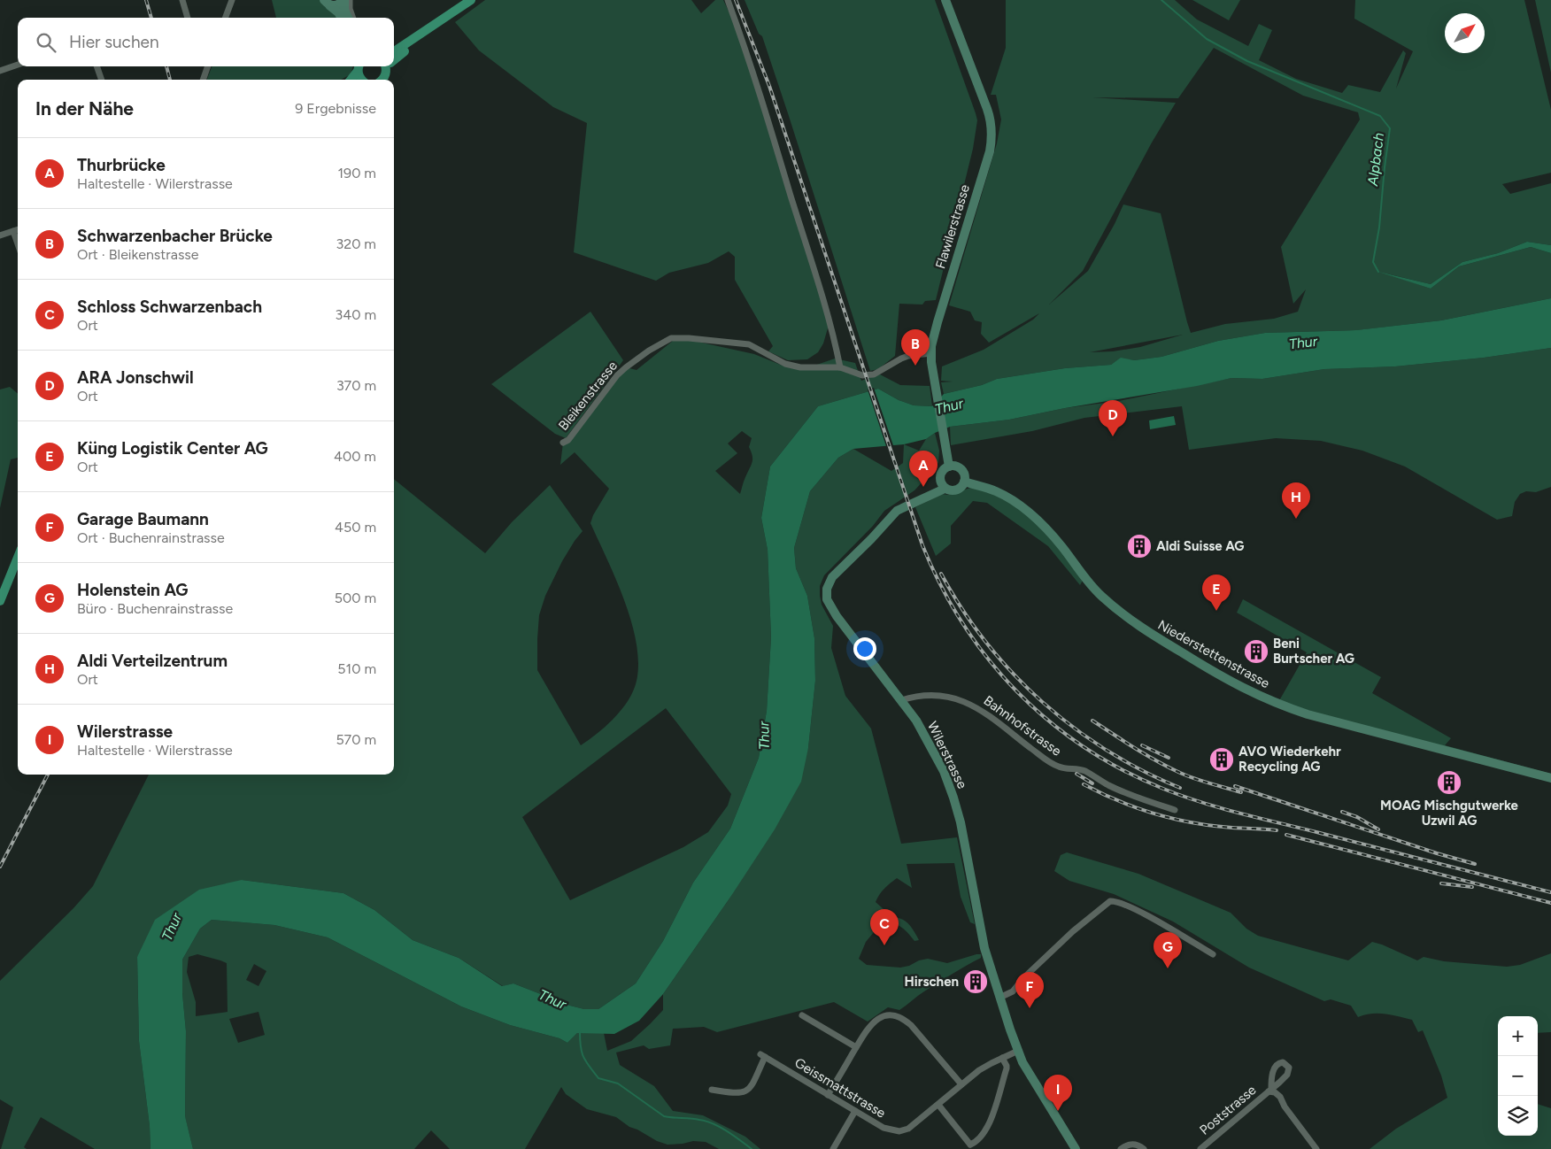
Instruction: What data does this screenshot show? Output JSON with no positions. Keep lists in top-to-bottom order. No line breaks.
{"streets":{"main road":["Flawilerstrasse","Niederstettenstrasse","Wilerstrasse"],"street":["Bleikenstrasse","Bahnhofstrasse","Geissmattstrasse","Poststrasse"]},"crossings":[["Flawilerstrasse","Bleikenstrasse"],["Flawilerstrasse","Niederstettenstrasse"],["Flawilerstrasse","Wilerstrasse"],["Niederstettenstrasse","Wilerstrasse"],["Bahnhofstrasse","Wilerstrasse"],["Wilerstrasse","Geissmattstrasse"]],"water":["Alpbach","Thur"],"places":{"building":["Aldi Suisse AG","Beni Burtscher AG","AVO Wiederkehr Recycling AG","MOAG Mischgutwerke Uzwil AG","Hirschen"]},"north":"top right","page":{"search":"Hier suchen","heading":["In der Nähe","9 Ergebnisse"],"list":[{"mark":"A","name":"Thurbrücke","note":"Haltestelle · Wilerstrasse","value":"190 m"},{"mark":"B","name":"Schwarzenbacher Brücke","note":"Ort · Bleikenstrasse","value":"320 m"},{"mark":"C","name":"Schloss Schwarzenbach","note":"Ort","value":"340 m"},{"mark":"D","name":"ARA Jonschwil","note":"Ort","value":"370 m"},{"mark":"E","name":"Küng Logistik Center AG","note":"Ort","value":"400 m"},{"mark":"F","name":"Garage Baumann","note":"Ort · Buchenrainstrasse","value":"450 m"},{"mark":"G","name":"Holenstein AG","note":"Büro · Buchenrainstrasse","value":"500 m"},{"mark":"H","name":"Aldi Verteilzentrum","note":"Ort","value":"510 m"},{"mark":"I","name":"Wilerstrasse","note":"Haltestelle · Wilerstrasse","value":"570 m"}],"pins":["B","D","A","H","E","C","G","F","I"],"map_buttons":["+","−"]}}
